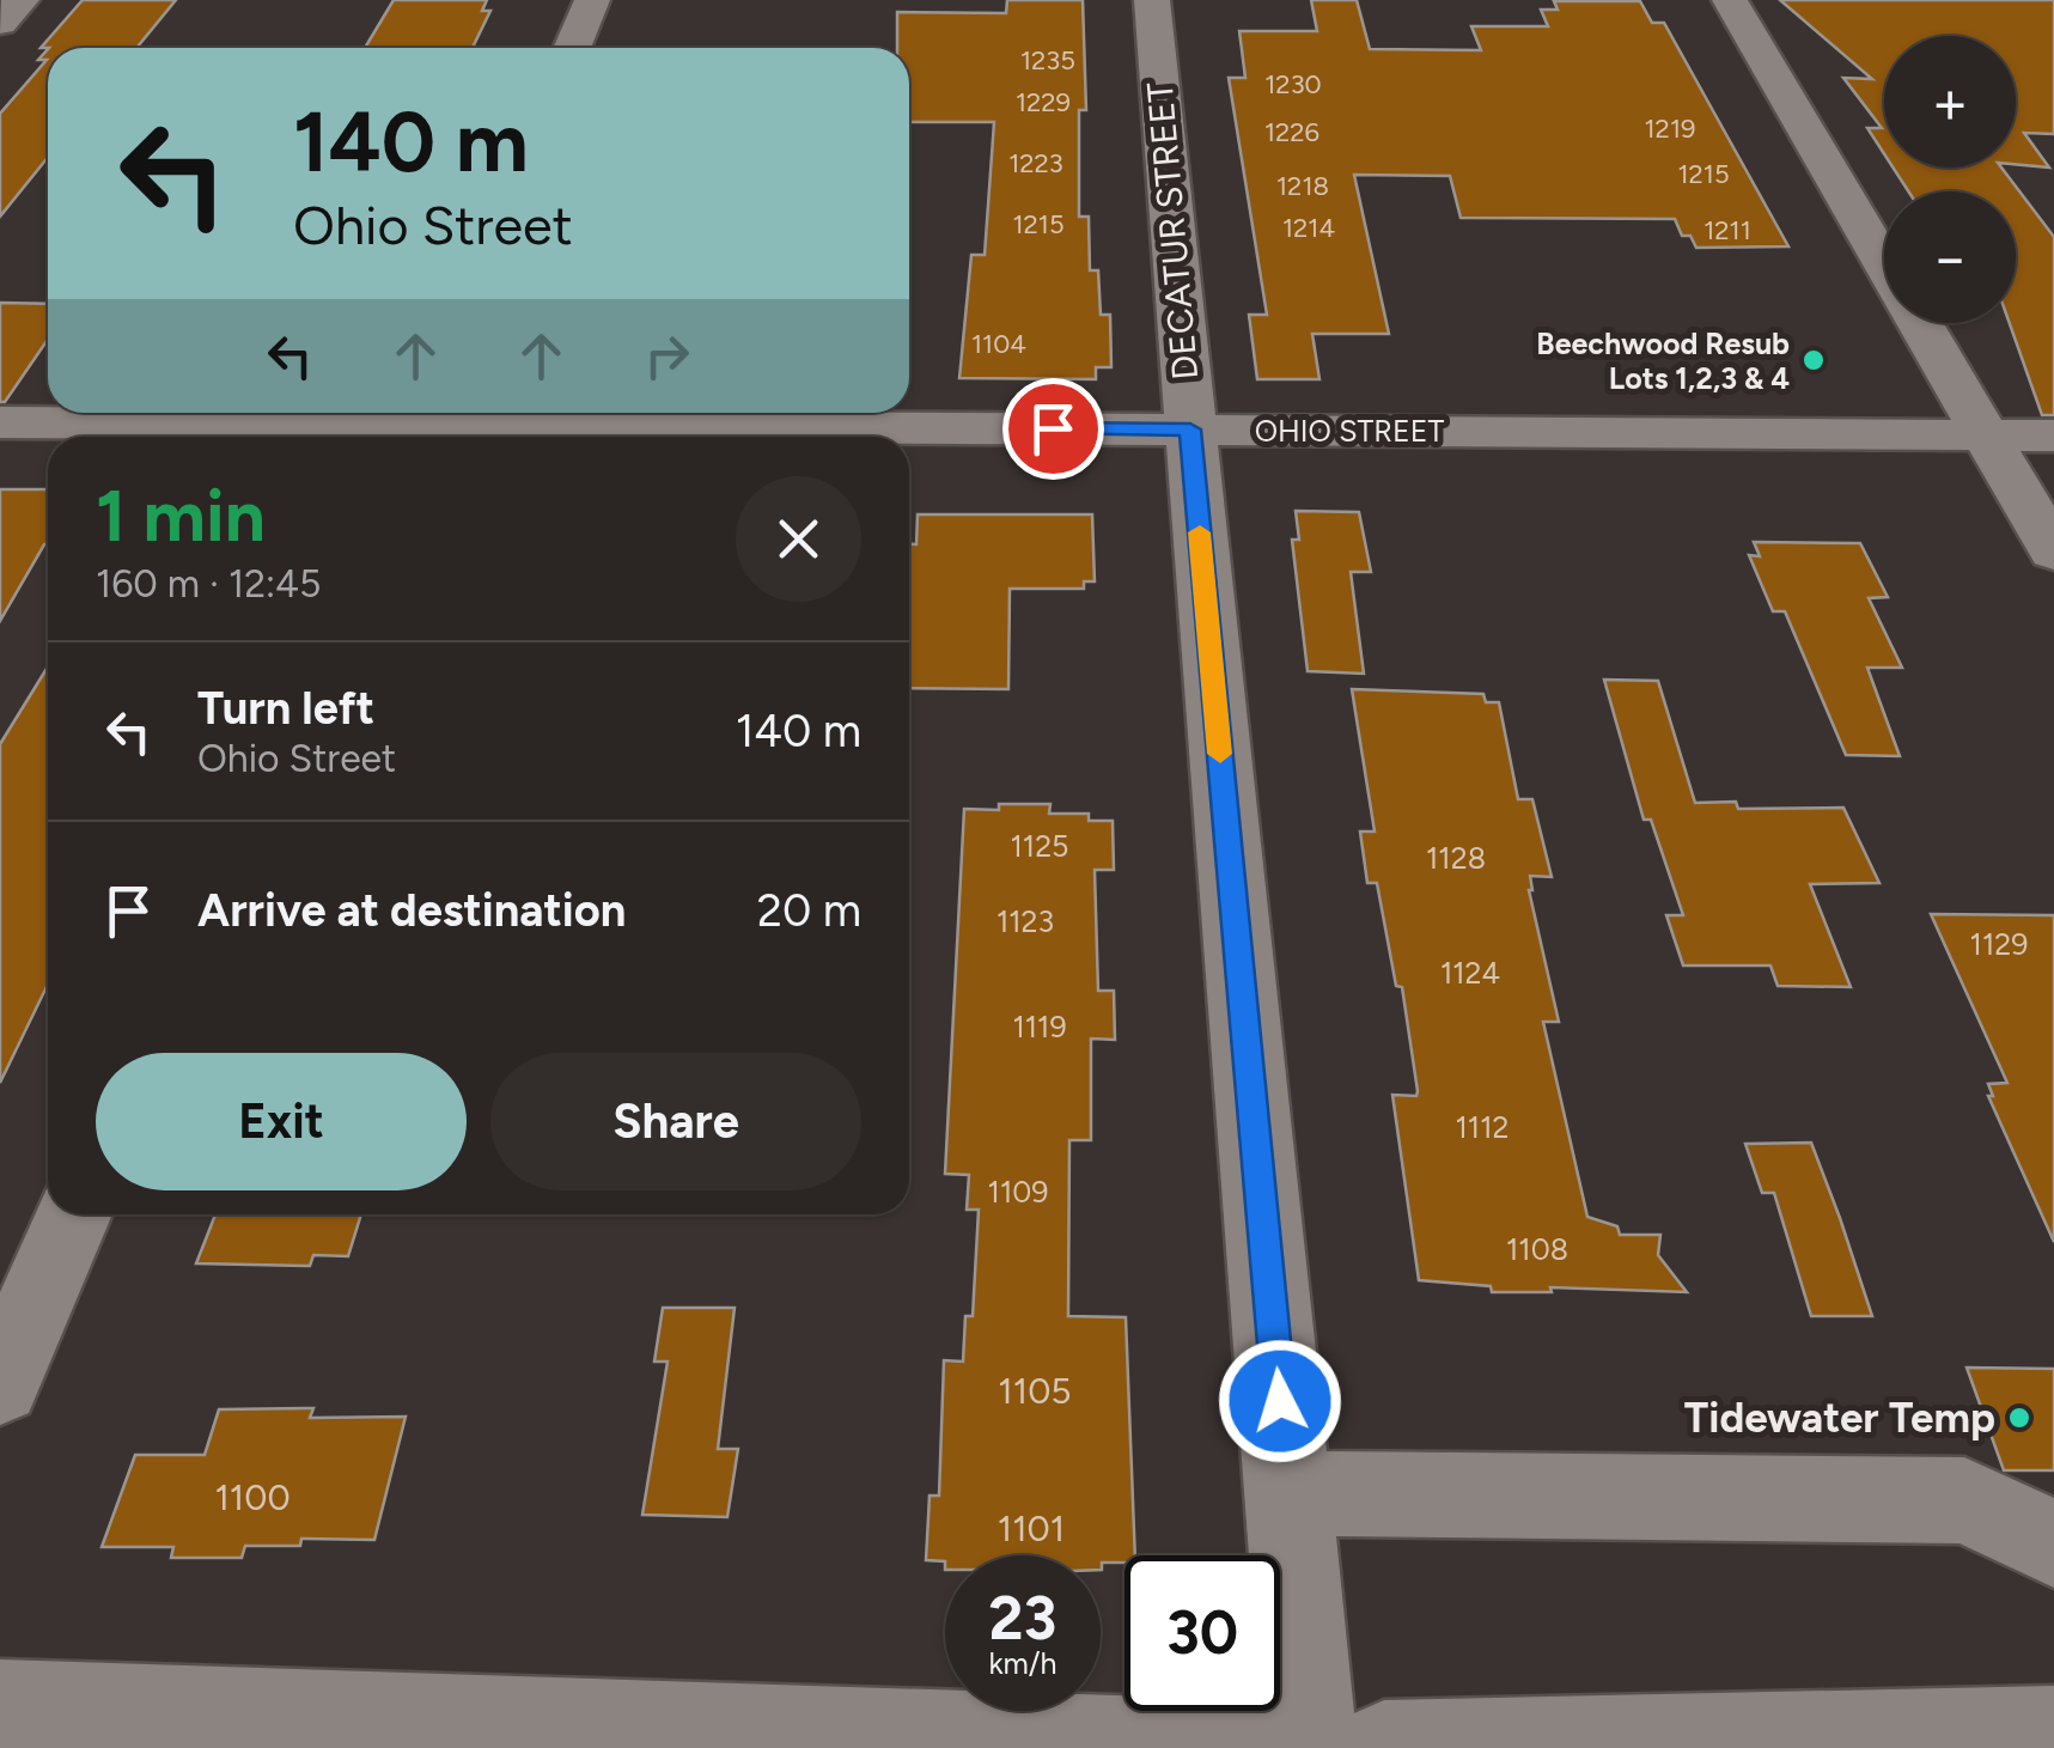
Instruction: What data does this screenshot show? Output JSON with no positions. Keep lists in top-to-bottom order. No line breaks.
{"streets":{"street":["DECATUR STREET","OHIO STREET"]},"crossings":[["DECATUR STREET","OHIO STREET"]],"places":["Beechwood Resub Lots 1,2,3 & 4","Tidewater Temp"],"house_numbers":["1235","1230","1229","1219","1226","1223","1215","1218","1215","1214","1211","1104","1125","1128","1123","1129","1124","1119","1112","1109","1108","1105","1100","1101"],"page":{"map_buttons":["+","−"],"turn":["140 m","Ohio Street"],"heading":["1 min","160 m · 12:45"],"list":[{"name":"Turn left","note":"Ohio Street","value":"140 m"},{"name":"Arrive at destination","value":"20 m"}],"buttons":["Exit","Share"],"speed":"23 km/h","limit":"30"}}
